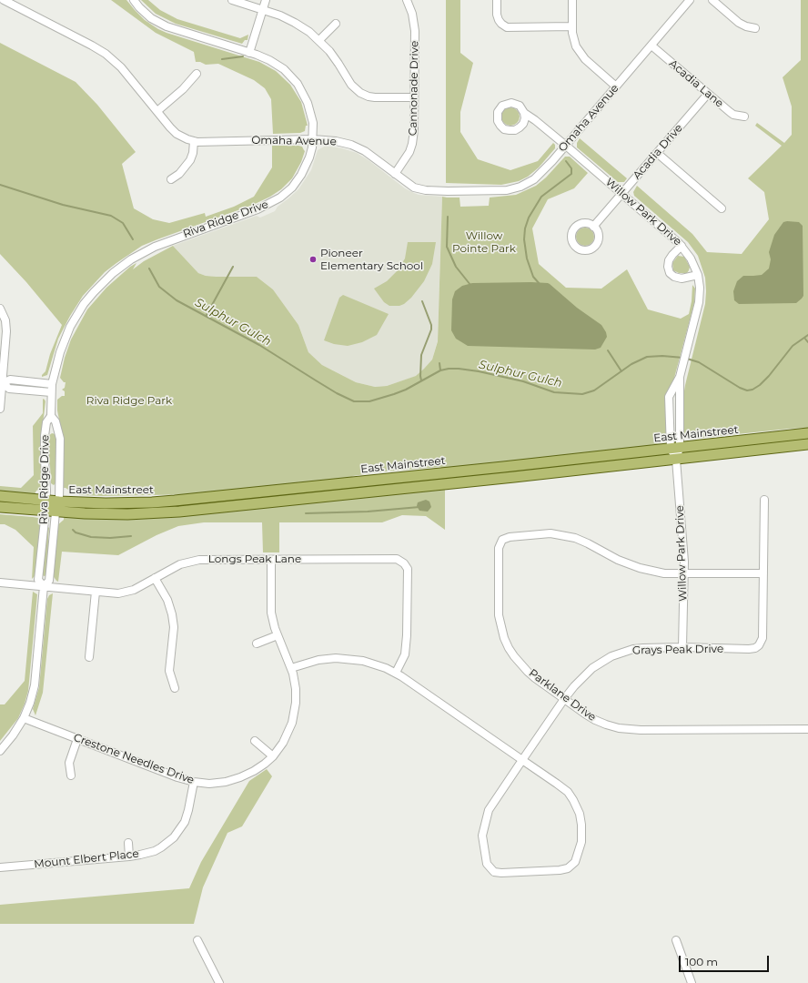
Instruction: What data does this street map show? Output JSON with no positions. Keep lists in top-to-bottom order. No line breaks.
{"streets":{"main road":["East Mainstreet"],"street":["Acadia Lane","Cannonade Drive","Omaha Avenue","Acadia Drive","Willow Park Drive","Riva Ridge Drive","Longs Peak Lane","Grays Peak Drive","Parklane Drive","Crestone Needles Drive","Mount Elbert Place"]},"crossings":[["Acadia Lane","Omaha Avenue"],["Acadia Lane","Acadia Drive"],["Cannonade Drive","Omaha Avenue"],["Omaha Avenue","Willow Park Drive"],["Omaha Avenue","Riva Ridge Drive"],["Acadia Drive","Willow Park Drive"],["Willow Park Drive","East Mainstreet"],["Willow Park Drive","Grays Peak Drive"],["Willow Park Drive","Parklane Drive"],["Riva Ridge Drive","East Mainstreet"],["Riva Ridge Drive","Longs Peak Lane"],["Riva Ridge Drive","Crestone Needles Drive"],["Longs Peak Lane","Crestone Needles Drive"],["Grays Peak Drive","Parklane Drive"],["Crestone Needles Drive","Mount Elbert Place"]],"water":["Sulphur Gulch"],"parks":["Willow Pointe Park","Riva Ridge Park"],"places":["Pioneer Elementary School"],"scale_bar":"100 m"}
